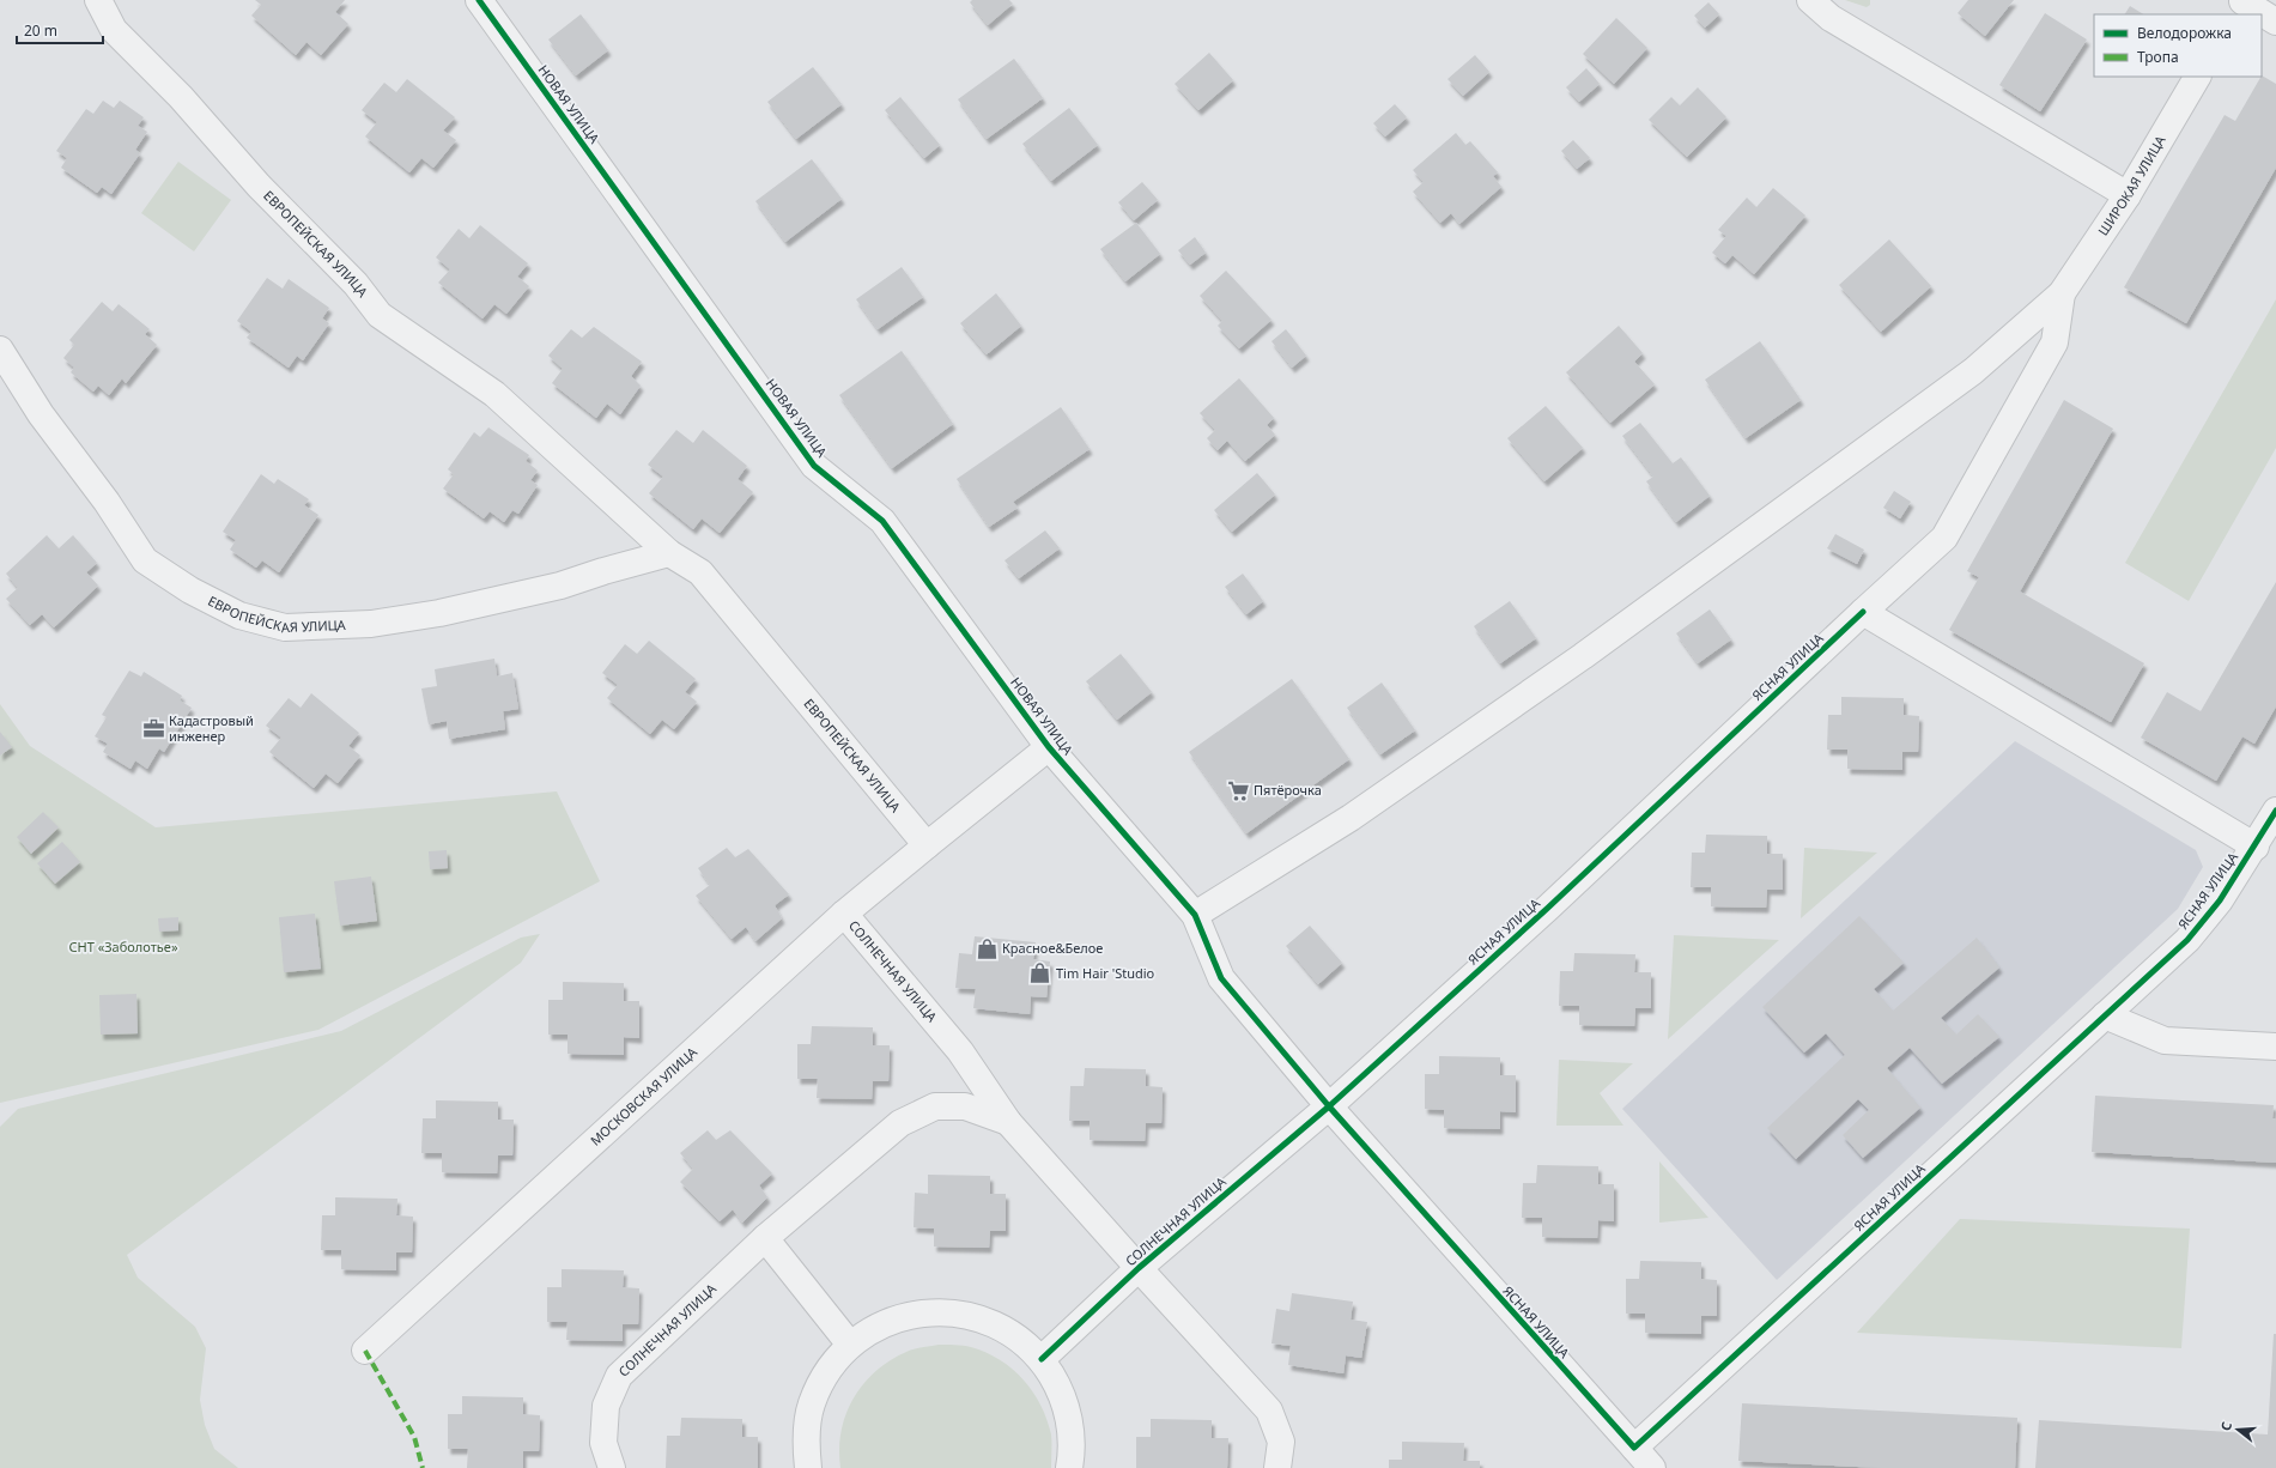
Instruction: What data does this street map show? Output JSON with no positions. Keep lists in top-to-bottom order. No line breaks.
{"streets":{"street":["НОВАЯ УЛИЦА","ШИРОКАЯ УЛИЦА","ЕВРОПЕЙСКАЯ УЛИЦА","ЯСНАЯ УЛИЦА","СОЛНЕЧНАЯ УЛИЦА","МОСКОВСКАЯ УЛИЦА"]},"crossings":[["НОВАЯ УЛИЦА","ЯСНАЯ УЛИЦА"],["НОВАЯ УЛИЦА","СОЛНЕЧНАЯ УЛИЦА"],["ШИРОКАЯ УЛИЦА","ЯСНАЯ УЛИЦА"],["ЕВРОПЕЙСКАЯ УЛИЦА","МОСКОВСКАЯ УЛИЦА"],["ЯСНАЯ УЛИЦА","СОЛНЕЧНАЯ УЛИЦА"],["СОЛНЕЧНАЯ УЛИЦА","МОСКОВСКАЯ УЛИЦА"]],"parks":["СНТ «Заболотье»"],"places":{"office":["Кадастровый инженер"],"supermarket":["Пятёрочка"],"shop":["Красное&Белое","Tim Hair 'Studio"]},"legend":["Велодорожка","Тропа"],"scale_bar":"20 m","north":"left"}
